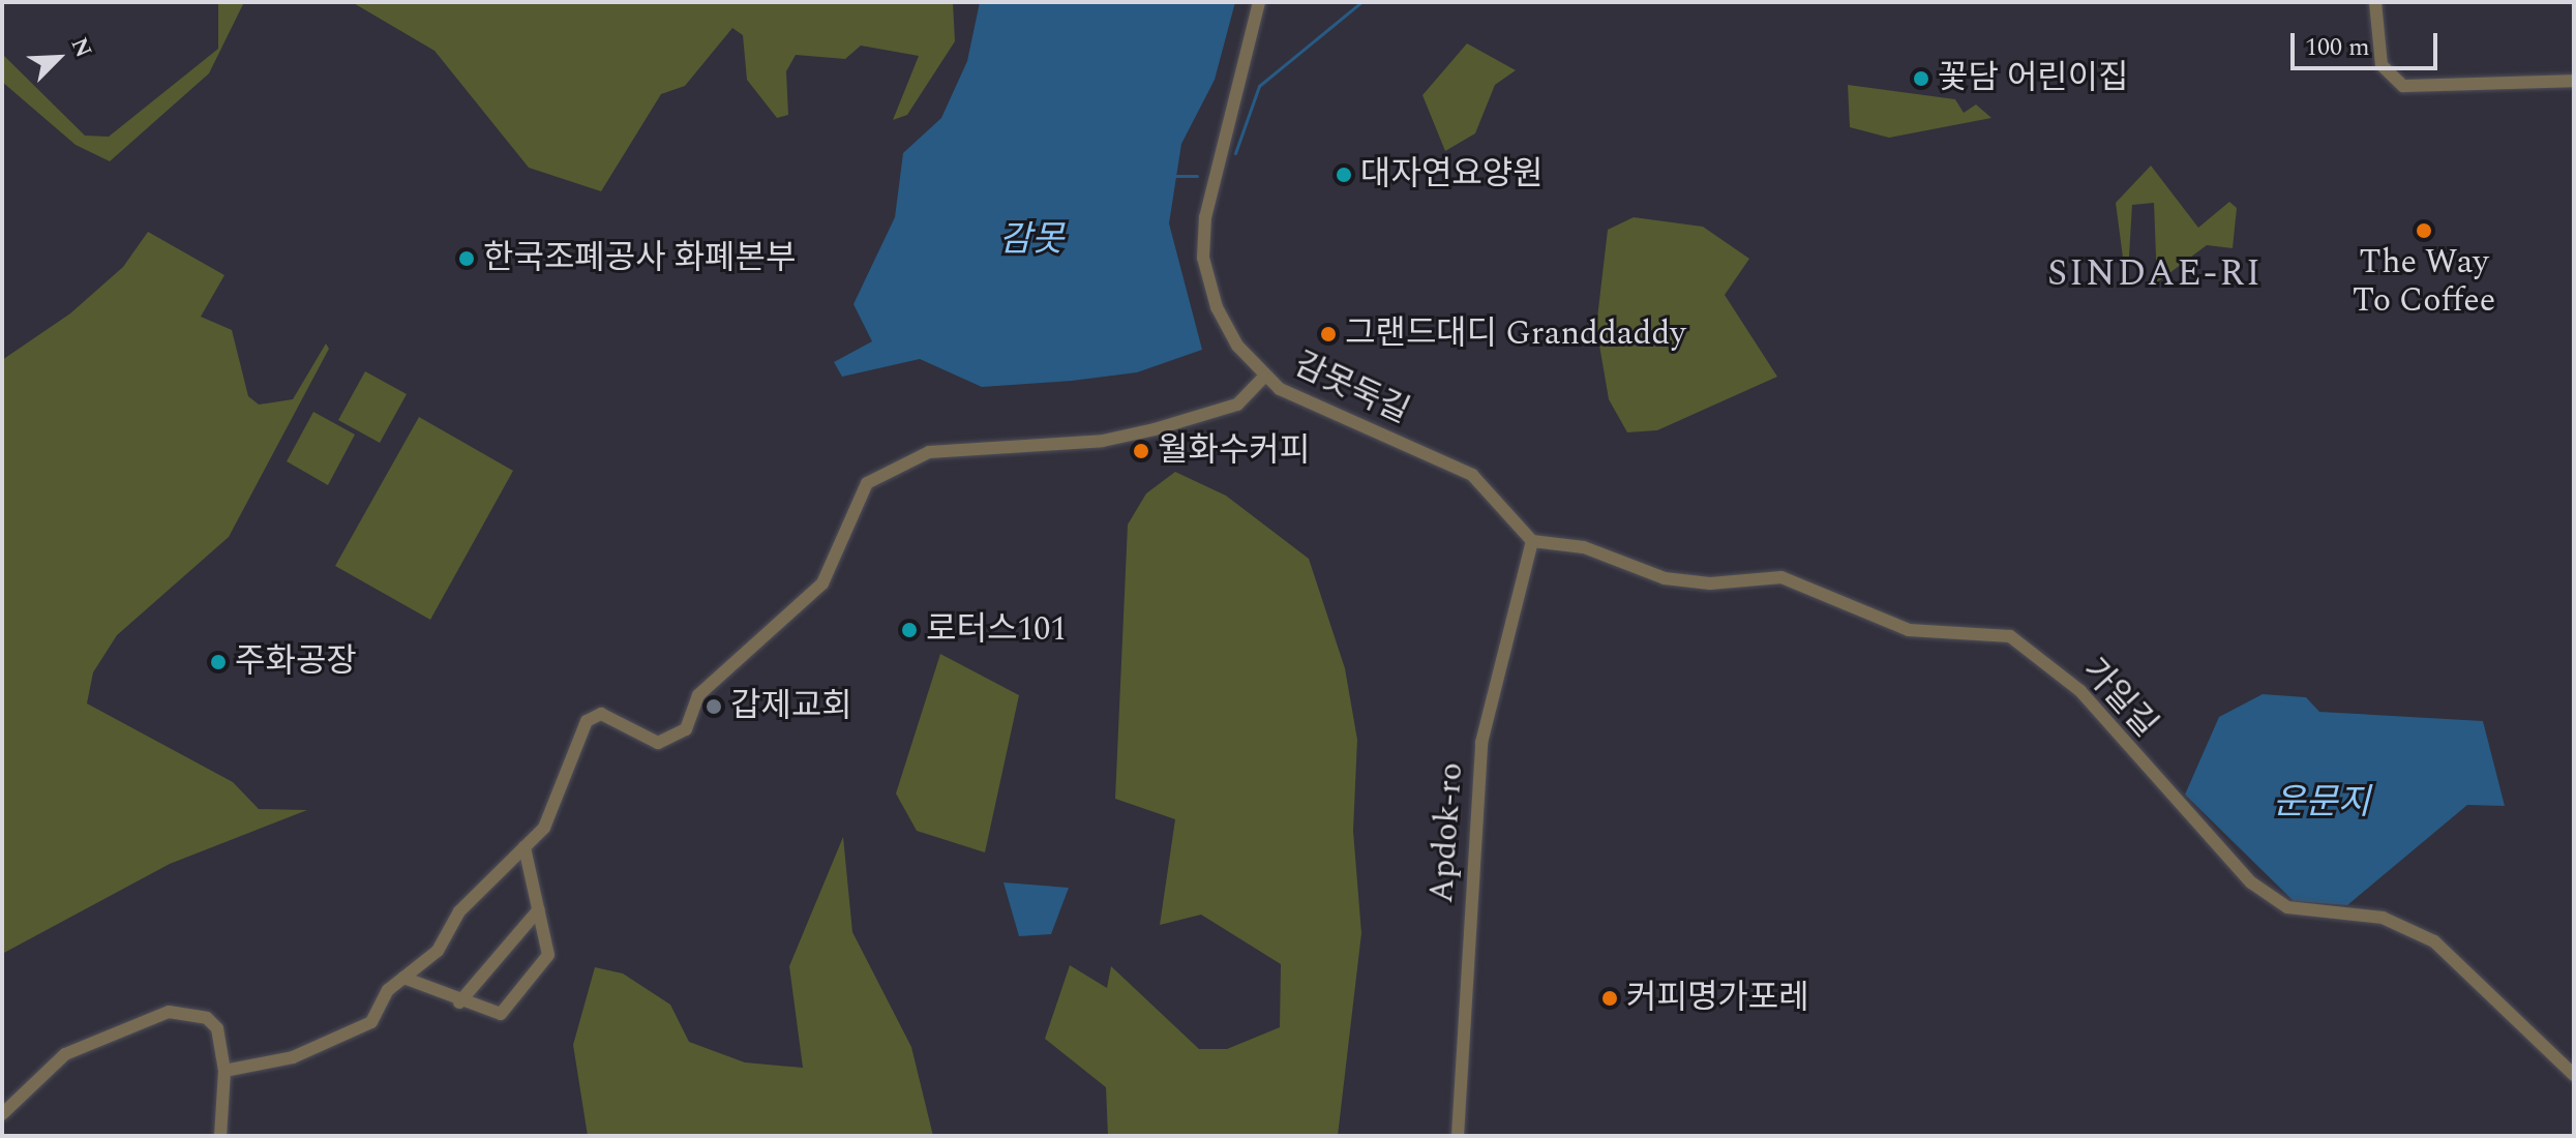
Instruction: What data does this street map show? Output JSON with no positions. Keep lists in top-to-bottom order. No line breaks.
{"streets":{"street":["감못둑길","가일길","Apdok-ro"]},"crossings":[["감못둑길","가일길"],["감못둑길","Apdok-ro"],["가일길","Apdok-ro"]],"districts":["SINDAE-RI"],"water":["감못","운문지"],"places":["꽃담 어린이집","대자연요양원","The Way To Coffee","한국조폐공사 화폐본부","그랜드대디 Granddaddy","월화수커피","로터스101","주화공장","갑제교회","커피명가포레"],"scale_bar":"100 m","north":"top right"}
